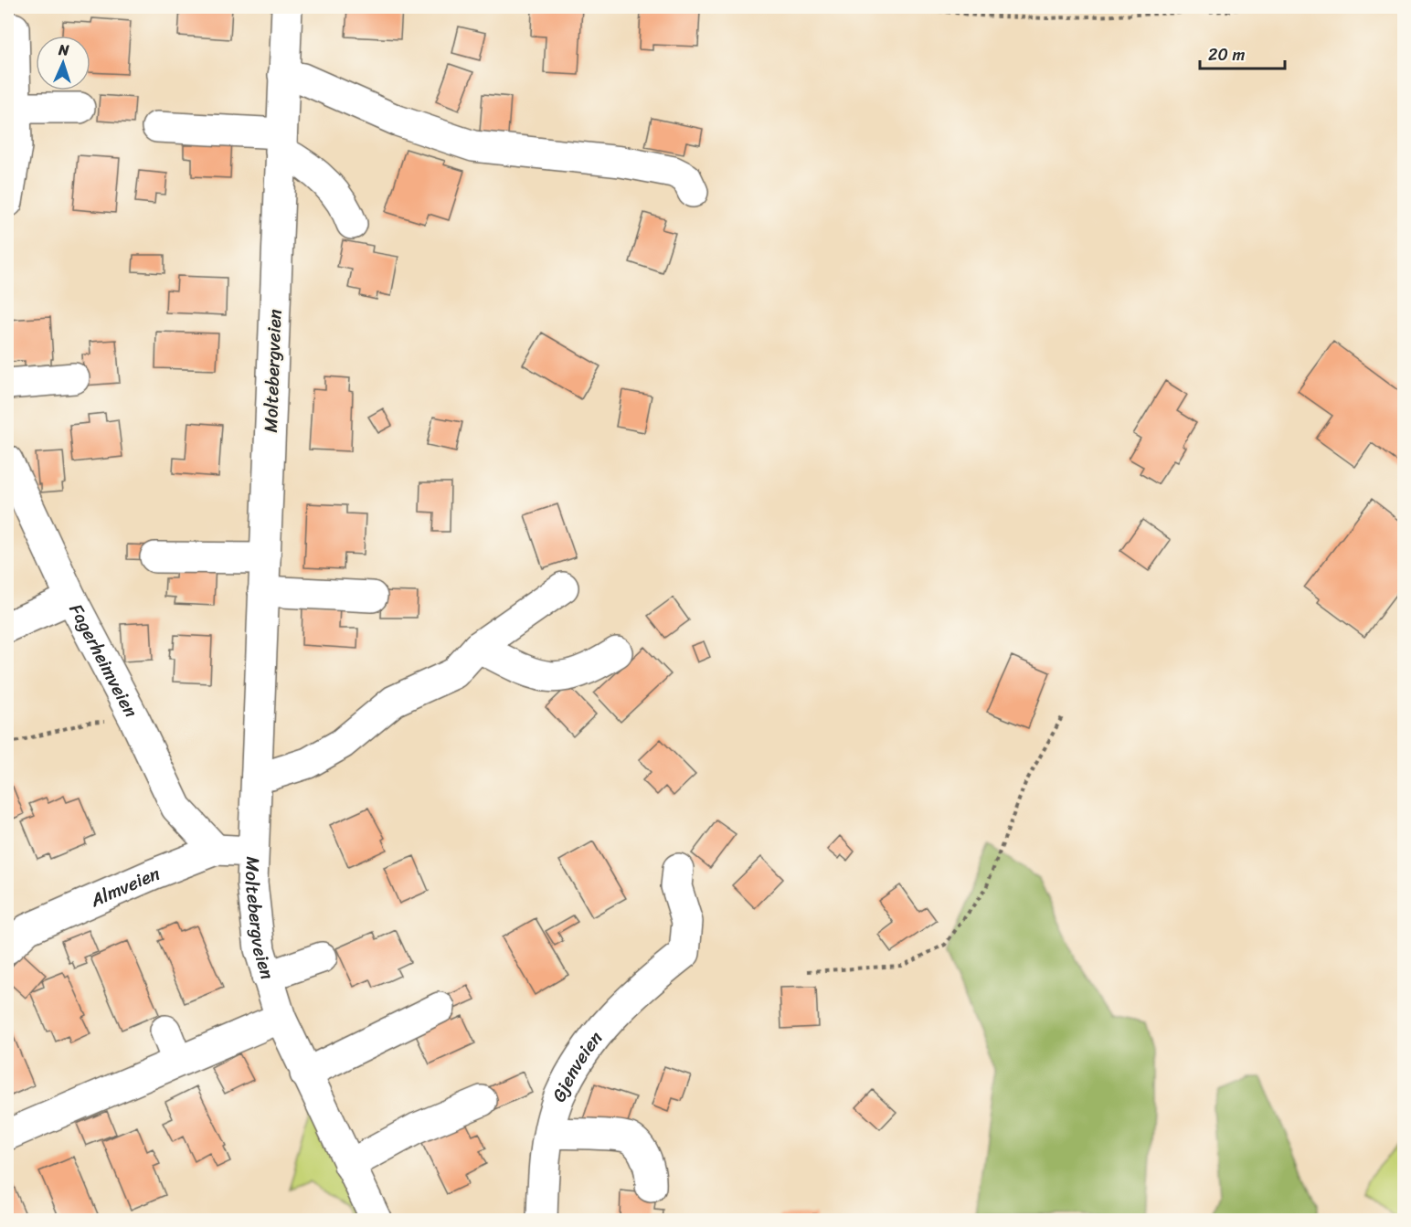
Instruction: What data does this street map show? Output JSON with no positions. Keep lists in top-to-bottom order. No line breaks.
{"streets":{"street":["Moltebergveien","Fagerheimveien","Almveien","Gjenveien"]},"crossings":[["Moltebergveien","Almveien"],["Fagerheimveien","Almveien"]],"scale_bar":"20 m","north":"top"}
